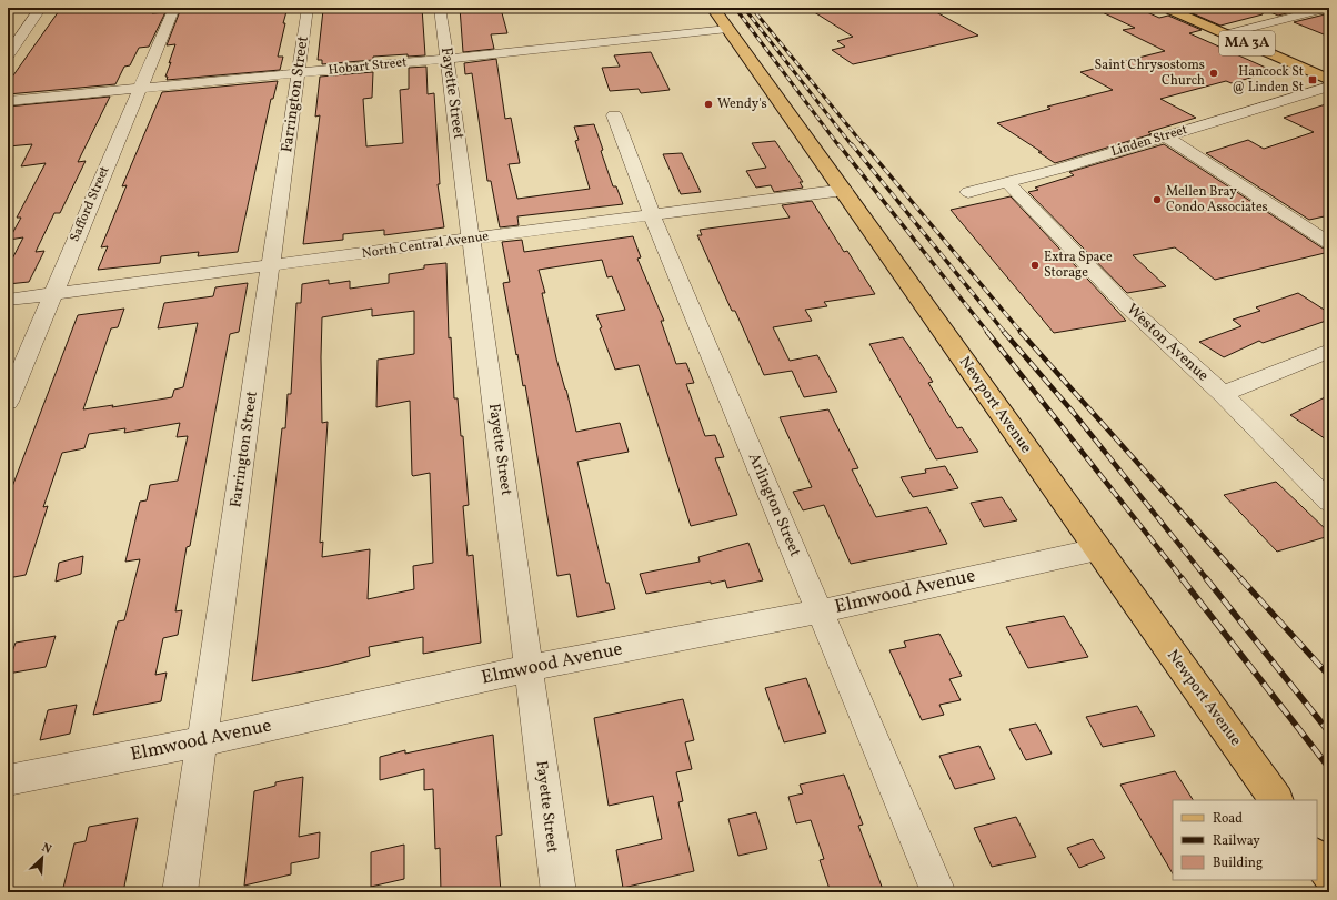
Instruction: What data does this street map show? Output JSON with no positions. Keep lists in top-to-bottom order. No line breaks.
{"streets":{"main road":["MA 3A","Newport Avenue"],"street":["Hobart Street","Fayette Street","Farrington Street","Linden Street","Safford Street","North Central Avenue","Weston Avenue","Arlington Street","Elmwood Avenue"]},"crossings":[["Hobart Street","Fayette Street"],["Hobart Street","Farrington Street"],["Hobart Street","Safford Street"],["Hobart Street","Newport Avenue"],["Fayette Street","North Central Avenue"],["Fayette Street","Elmwood Avenue"],["Farrington Street","North Central Avenue"],["Farrington Street","Elmwood Avenue"],["Linden Street","Weston Avenue"],["Safford Street","North Central Avenue"],["North Central Avenue","Newport Avenue"],["North Central Avenue","Arlington Street"],["Newport Avenue","Elmwood Avenue"],["Arlington Street","Elmwood Avenue"]],"places":{"other":["Saint Chrysostoms Church","Wendy's","Mellen Bray Condo Associates","Extra Space Storage"],"transit":["Hancock St @ Linden St"]},"legend":["Road","Railway","Building"],"north":"top right"}
